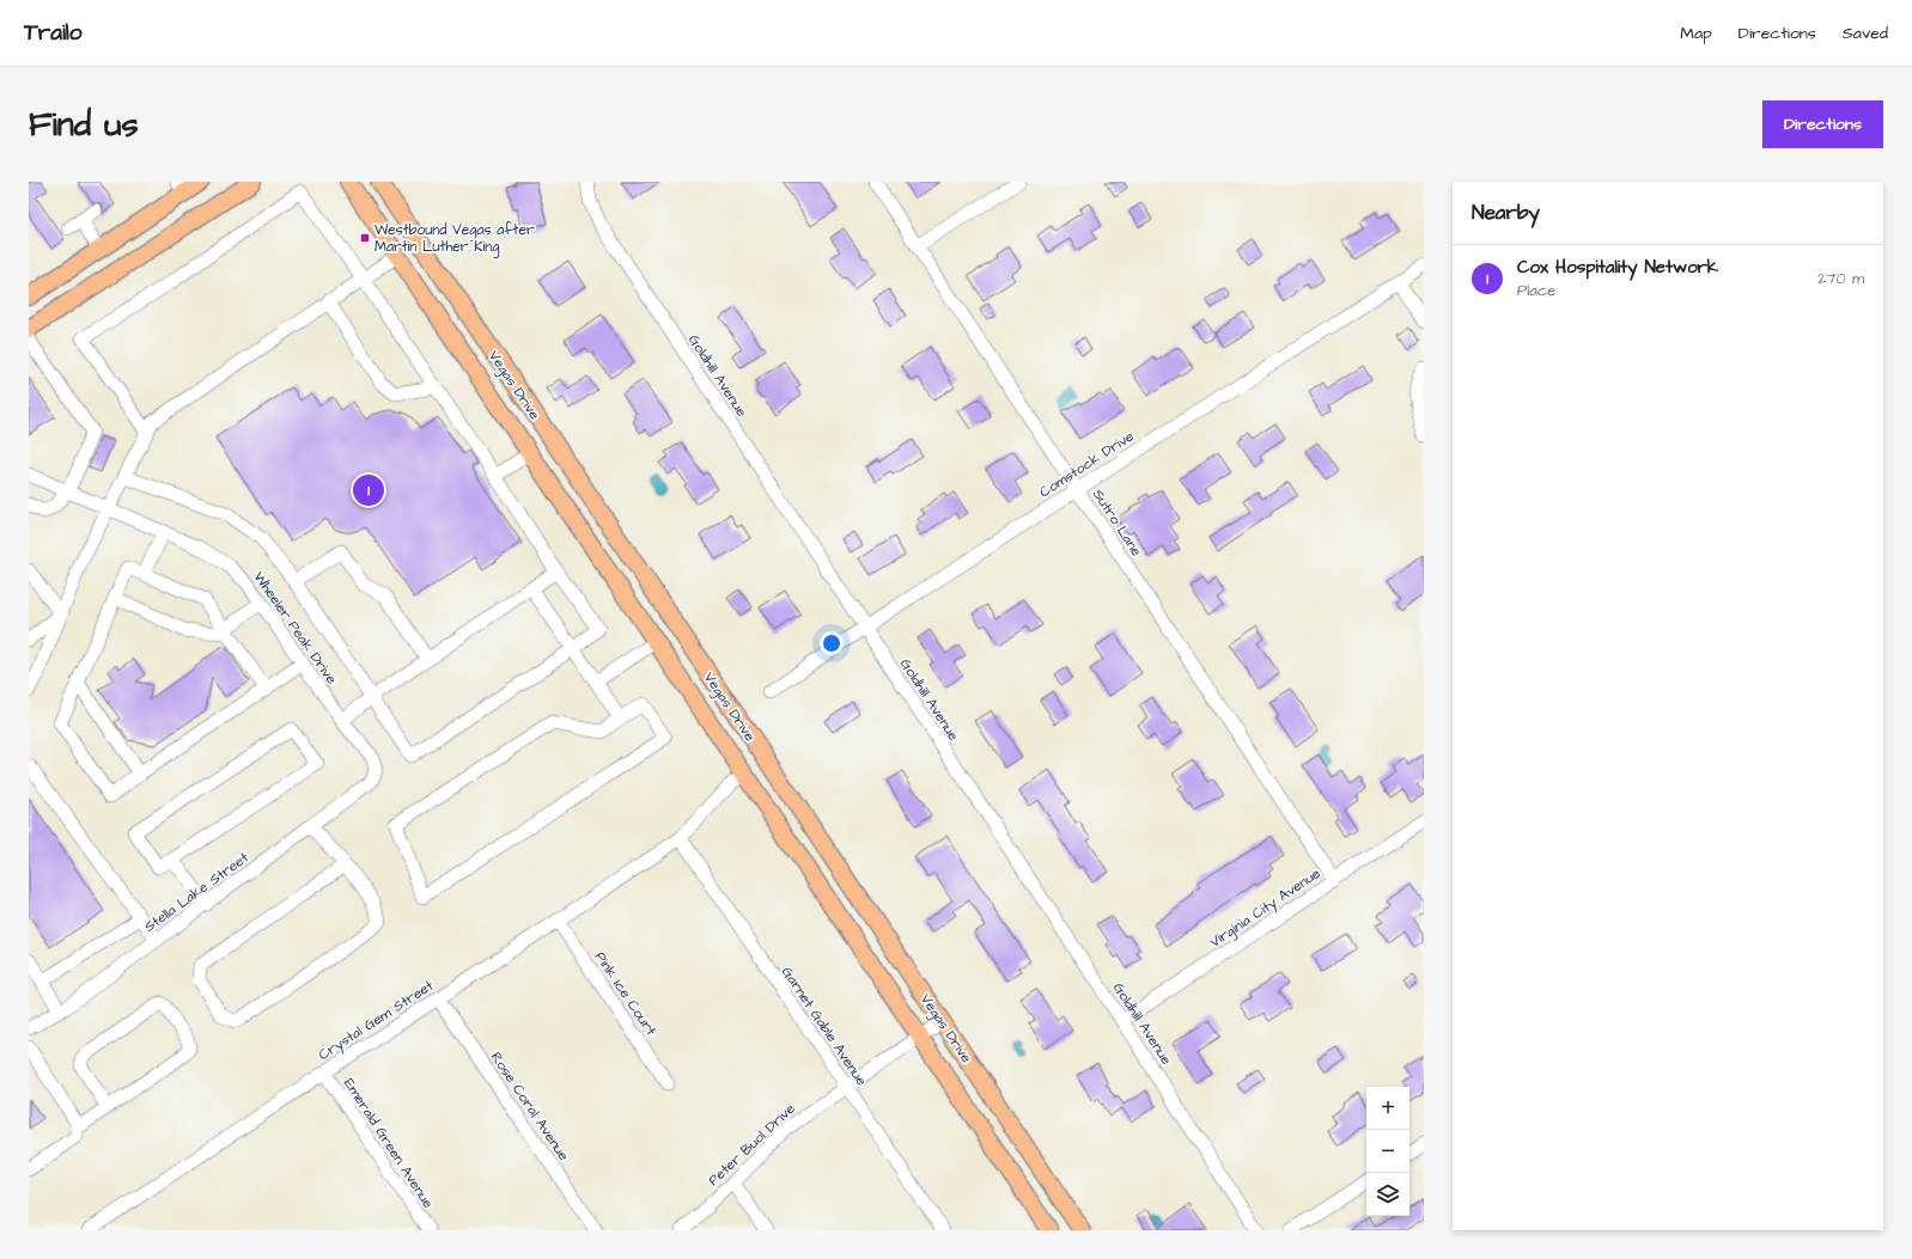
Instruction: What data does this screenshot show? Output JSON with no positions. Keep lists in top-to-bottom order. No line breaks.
{"streets":{"main road":["Vegas Drive"],"street":["Goldhill Avenue","Comstock Drive","Sutro Lane","Wheeler Peak Drive","Stella Lake Street","Virginia City Avenue","Pink Ice Court","Crystal Gem Street","Garnet Gable Avenue","Rose Coral Avenue","Emerald Green Avenue","Peter Buol Drive"]},"crossings":[["Goldhill Avenue","Comstock Drive"],["Goldhill Avenue","Virginia City Avenue"],["Vegas Drive","Crystal Gem Street"],["Vegas Drive","Peter Buol Drive"],["Comstock Drive","Sutro Lane"],["Sutro Lane","Virginia City Avenue"],["Wheeler Peak Drive","Stella Lake Street"],["Pink Ice Court","Crystal Gem Street"],["Crystal Gem Street","Garnet Gable Avenue"],["Crystal Gem Street","Rose Coral Avenue"],["Crystal Gem Street","Emerald Green Avenue"],["Garnet Gable Avenue","Peter Buol Drive"]],"places":{"transit":["Westbound Vegas after Martin Luther King"]},"page":{"header":"Trailo","nav":["Map","Directions","Saved"],"buttons":"Directions","title":"Find us","heading":"Nearby","list":[{"mark":"1","name":"Cox Hospitality Network","note":"Place","value":"270 m"}],"pins":"1","map_buttons":["+","−"]}}
